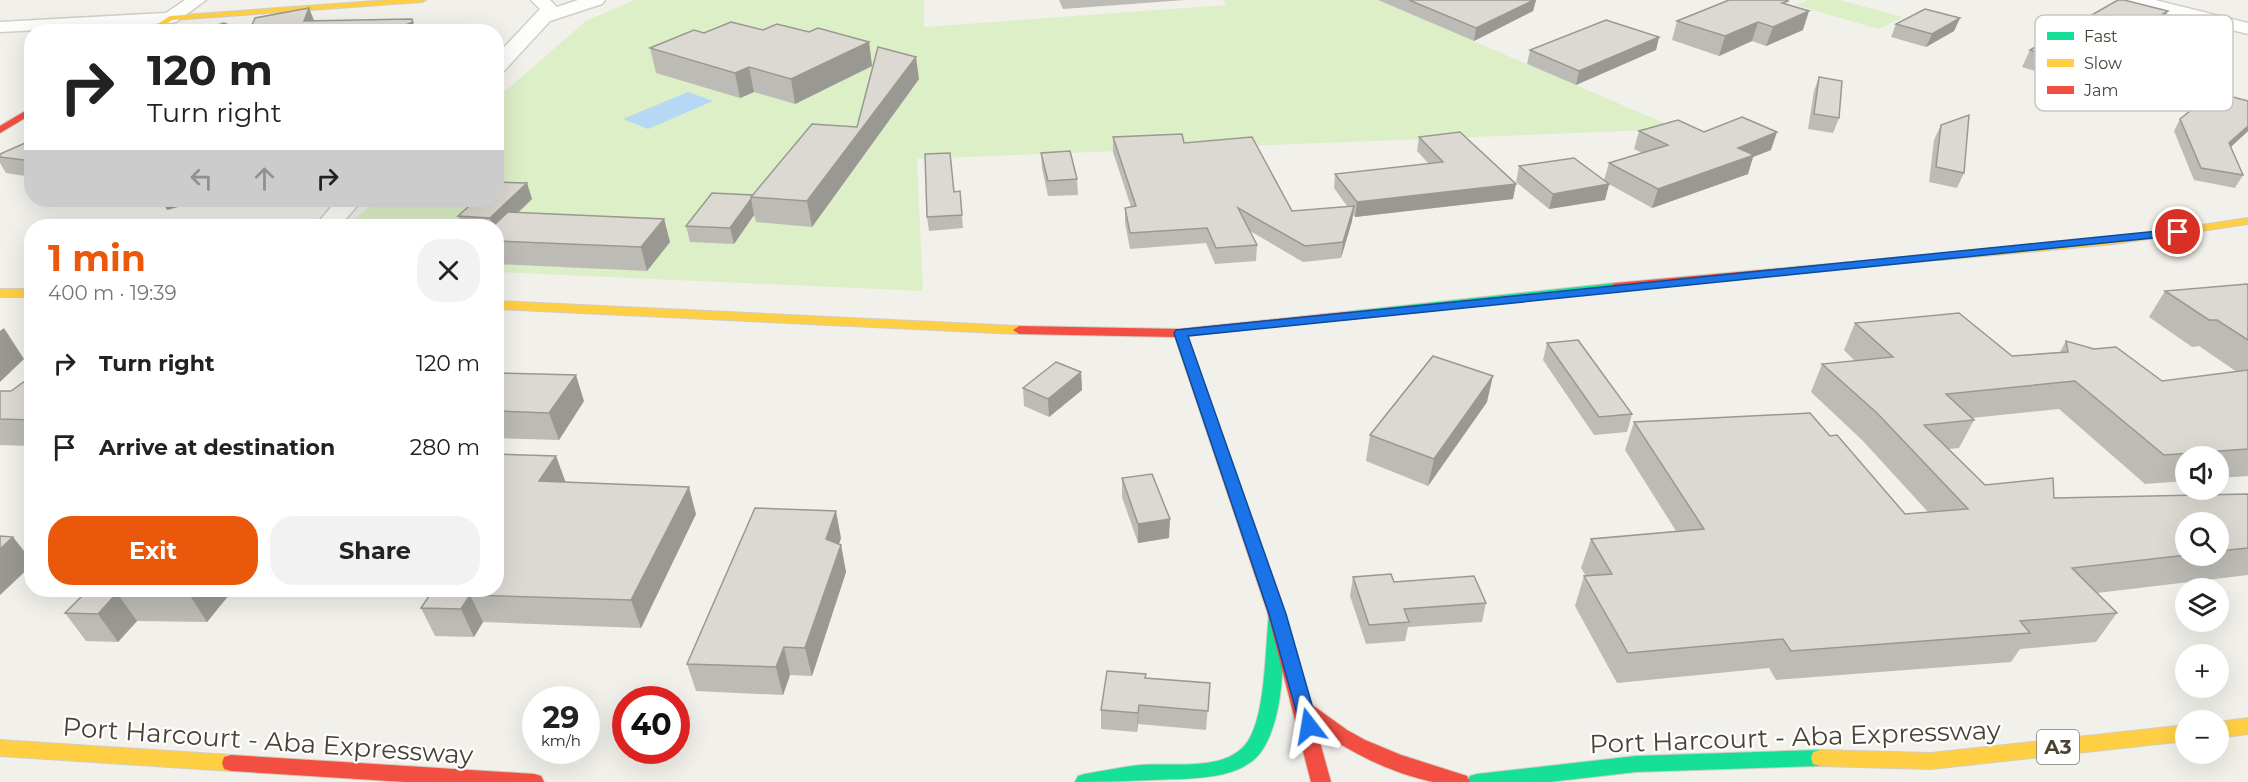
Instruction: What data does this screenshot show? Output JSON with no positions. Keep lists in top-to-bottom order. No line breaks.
{"streets":{"main road":["Port Harcourt - Aba Expressway","A3"]},"legend":["Fast","Slow","Jam"],"page":{"turn":["120 m","Turn right"],"heading":["1 min","400 m · 19:39"],"list":[{"name":"Turn right","value":"120 m"},{"name":"Arrive at destination","value":"280 m"}],"map_buttons":["+","−"],"buttons":["Exit","Share"],"speed":"29 km/h","limit":"40"}}
